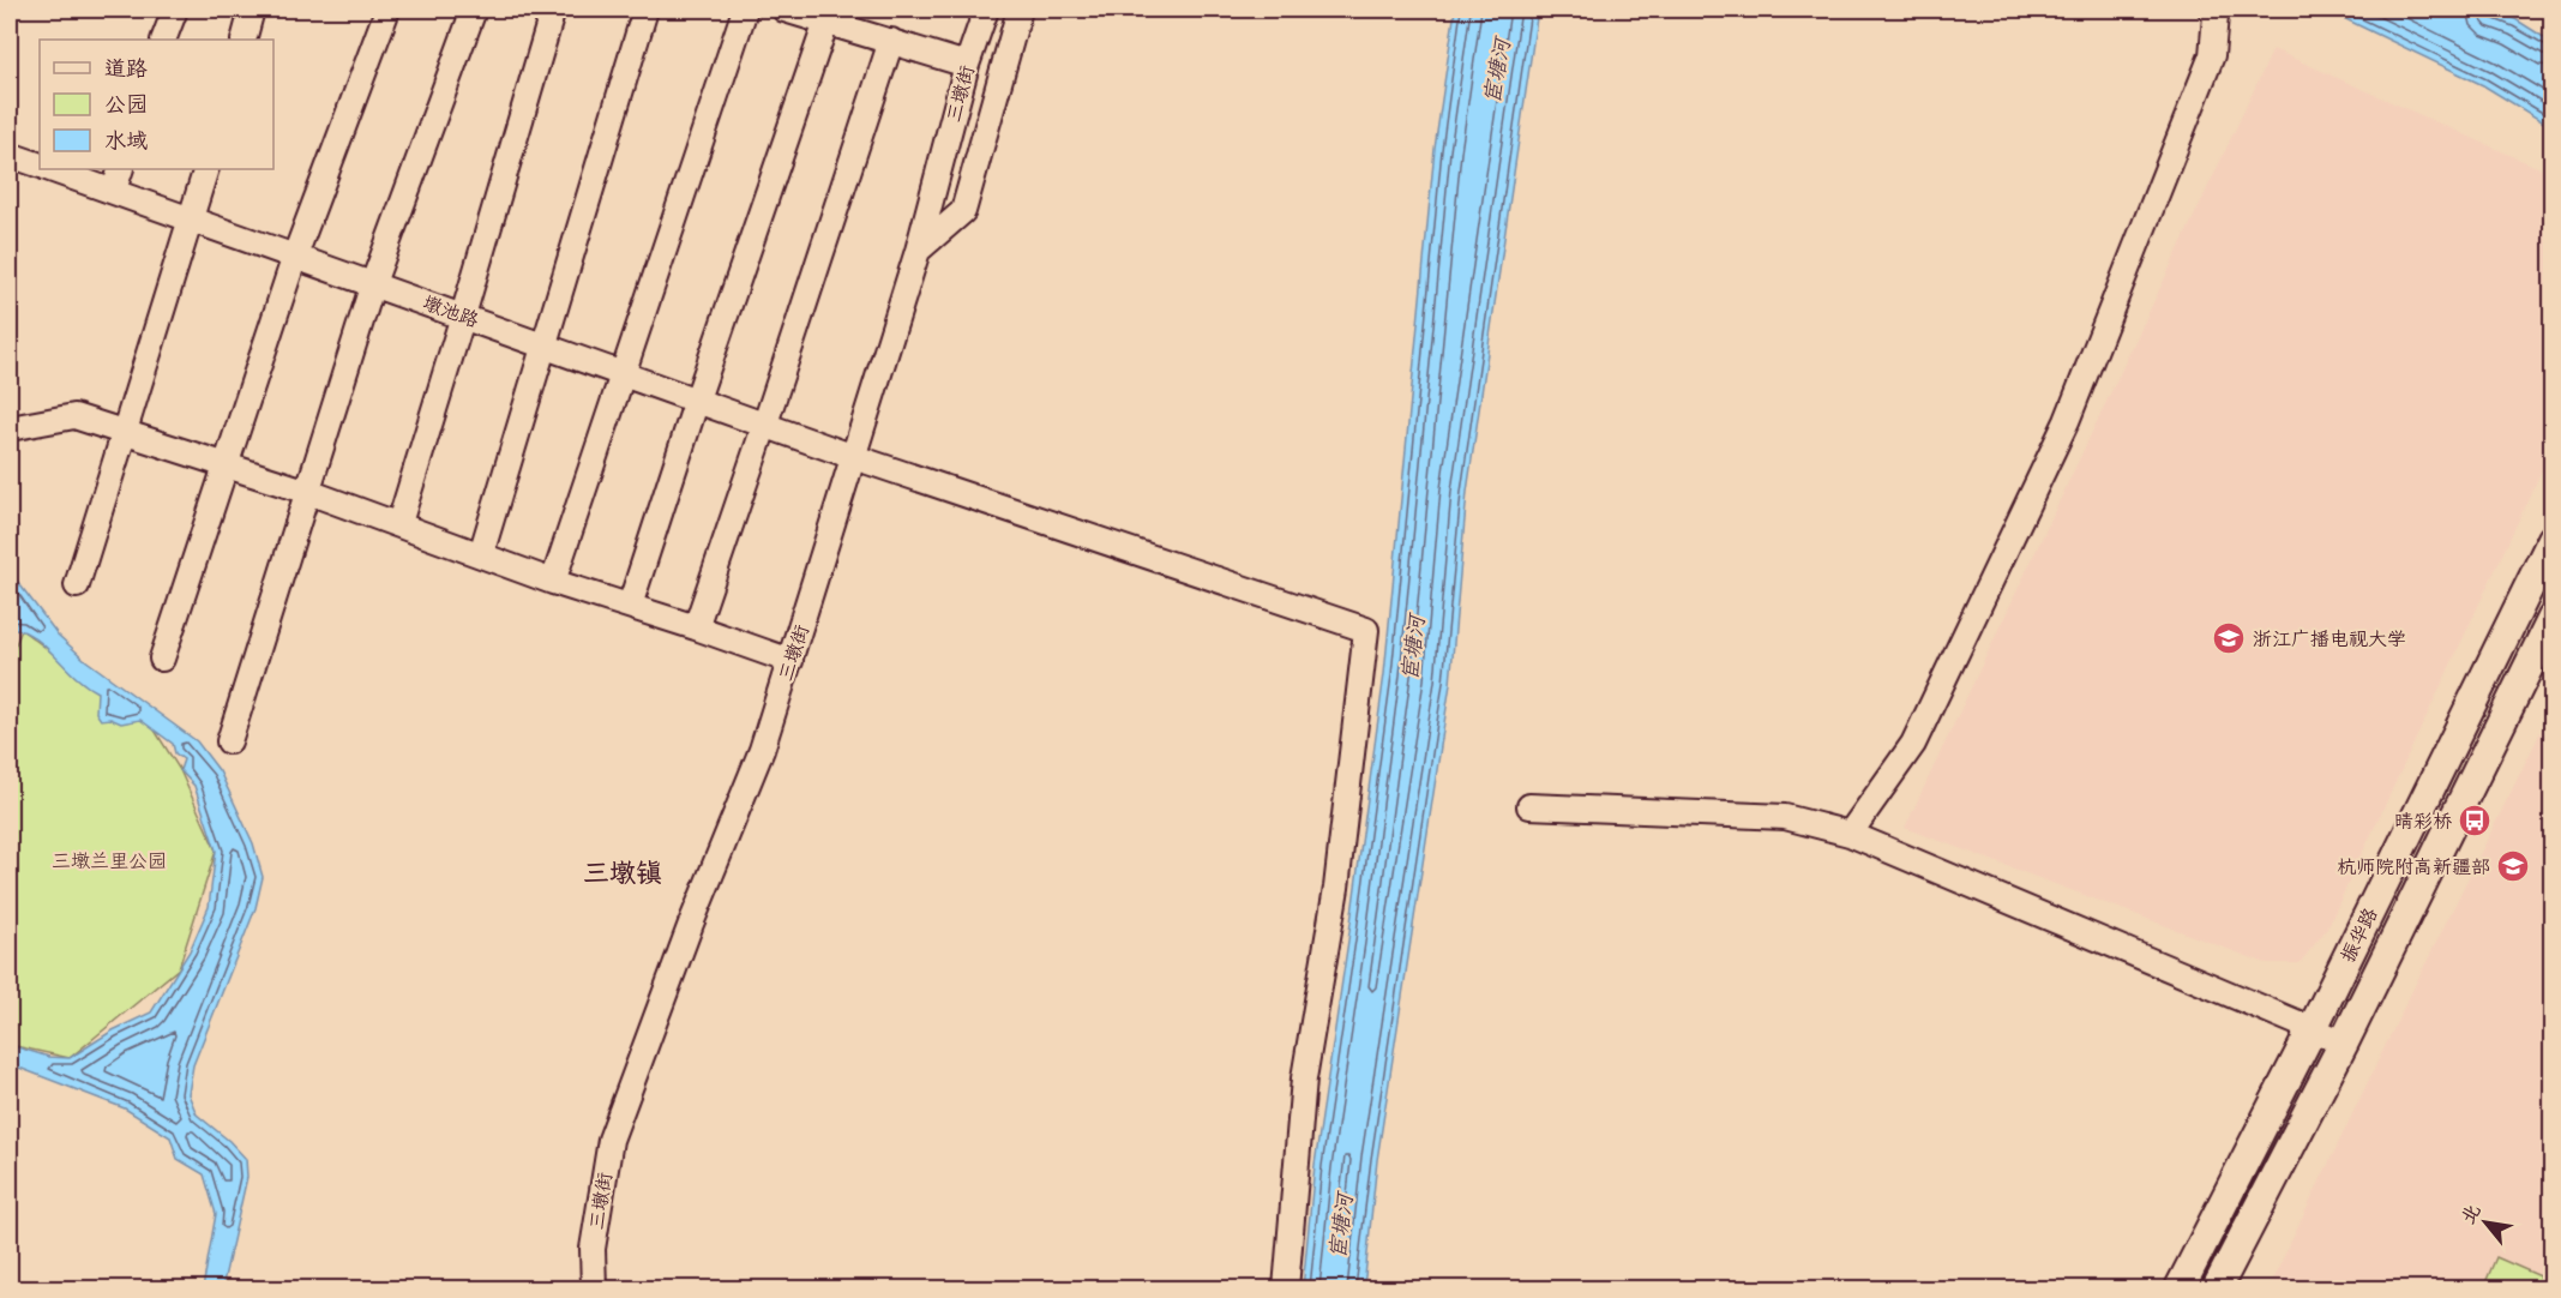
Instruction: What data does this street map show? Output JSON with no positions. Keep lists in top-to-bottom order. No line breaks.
{"streets":{"main road":["振华路"],"street":["三墩街","墩池路"]},"crossings":[["三墩街","墩池路"]],"districts":["三墩镇"],"water":["宦塘河"],"parks":["三墩兰里公园"],"places":{"school or university":["浙江广播电视大学","杭师院附高新疆部"],"bus stop":["晴彩桥"]},"legend":["道路","公园","水域"],"north":"top left"}
